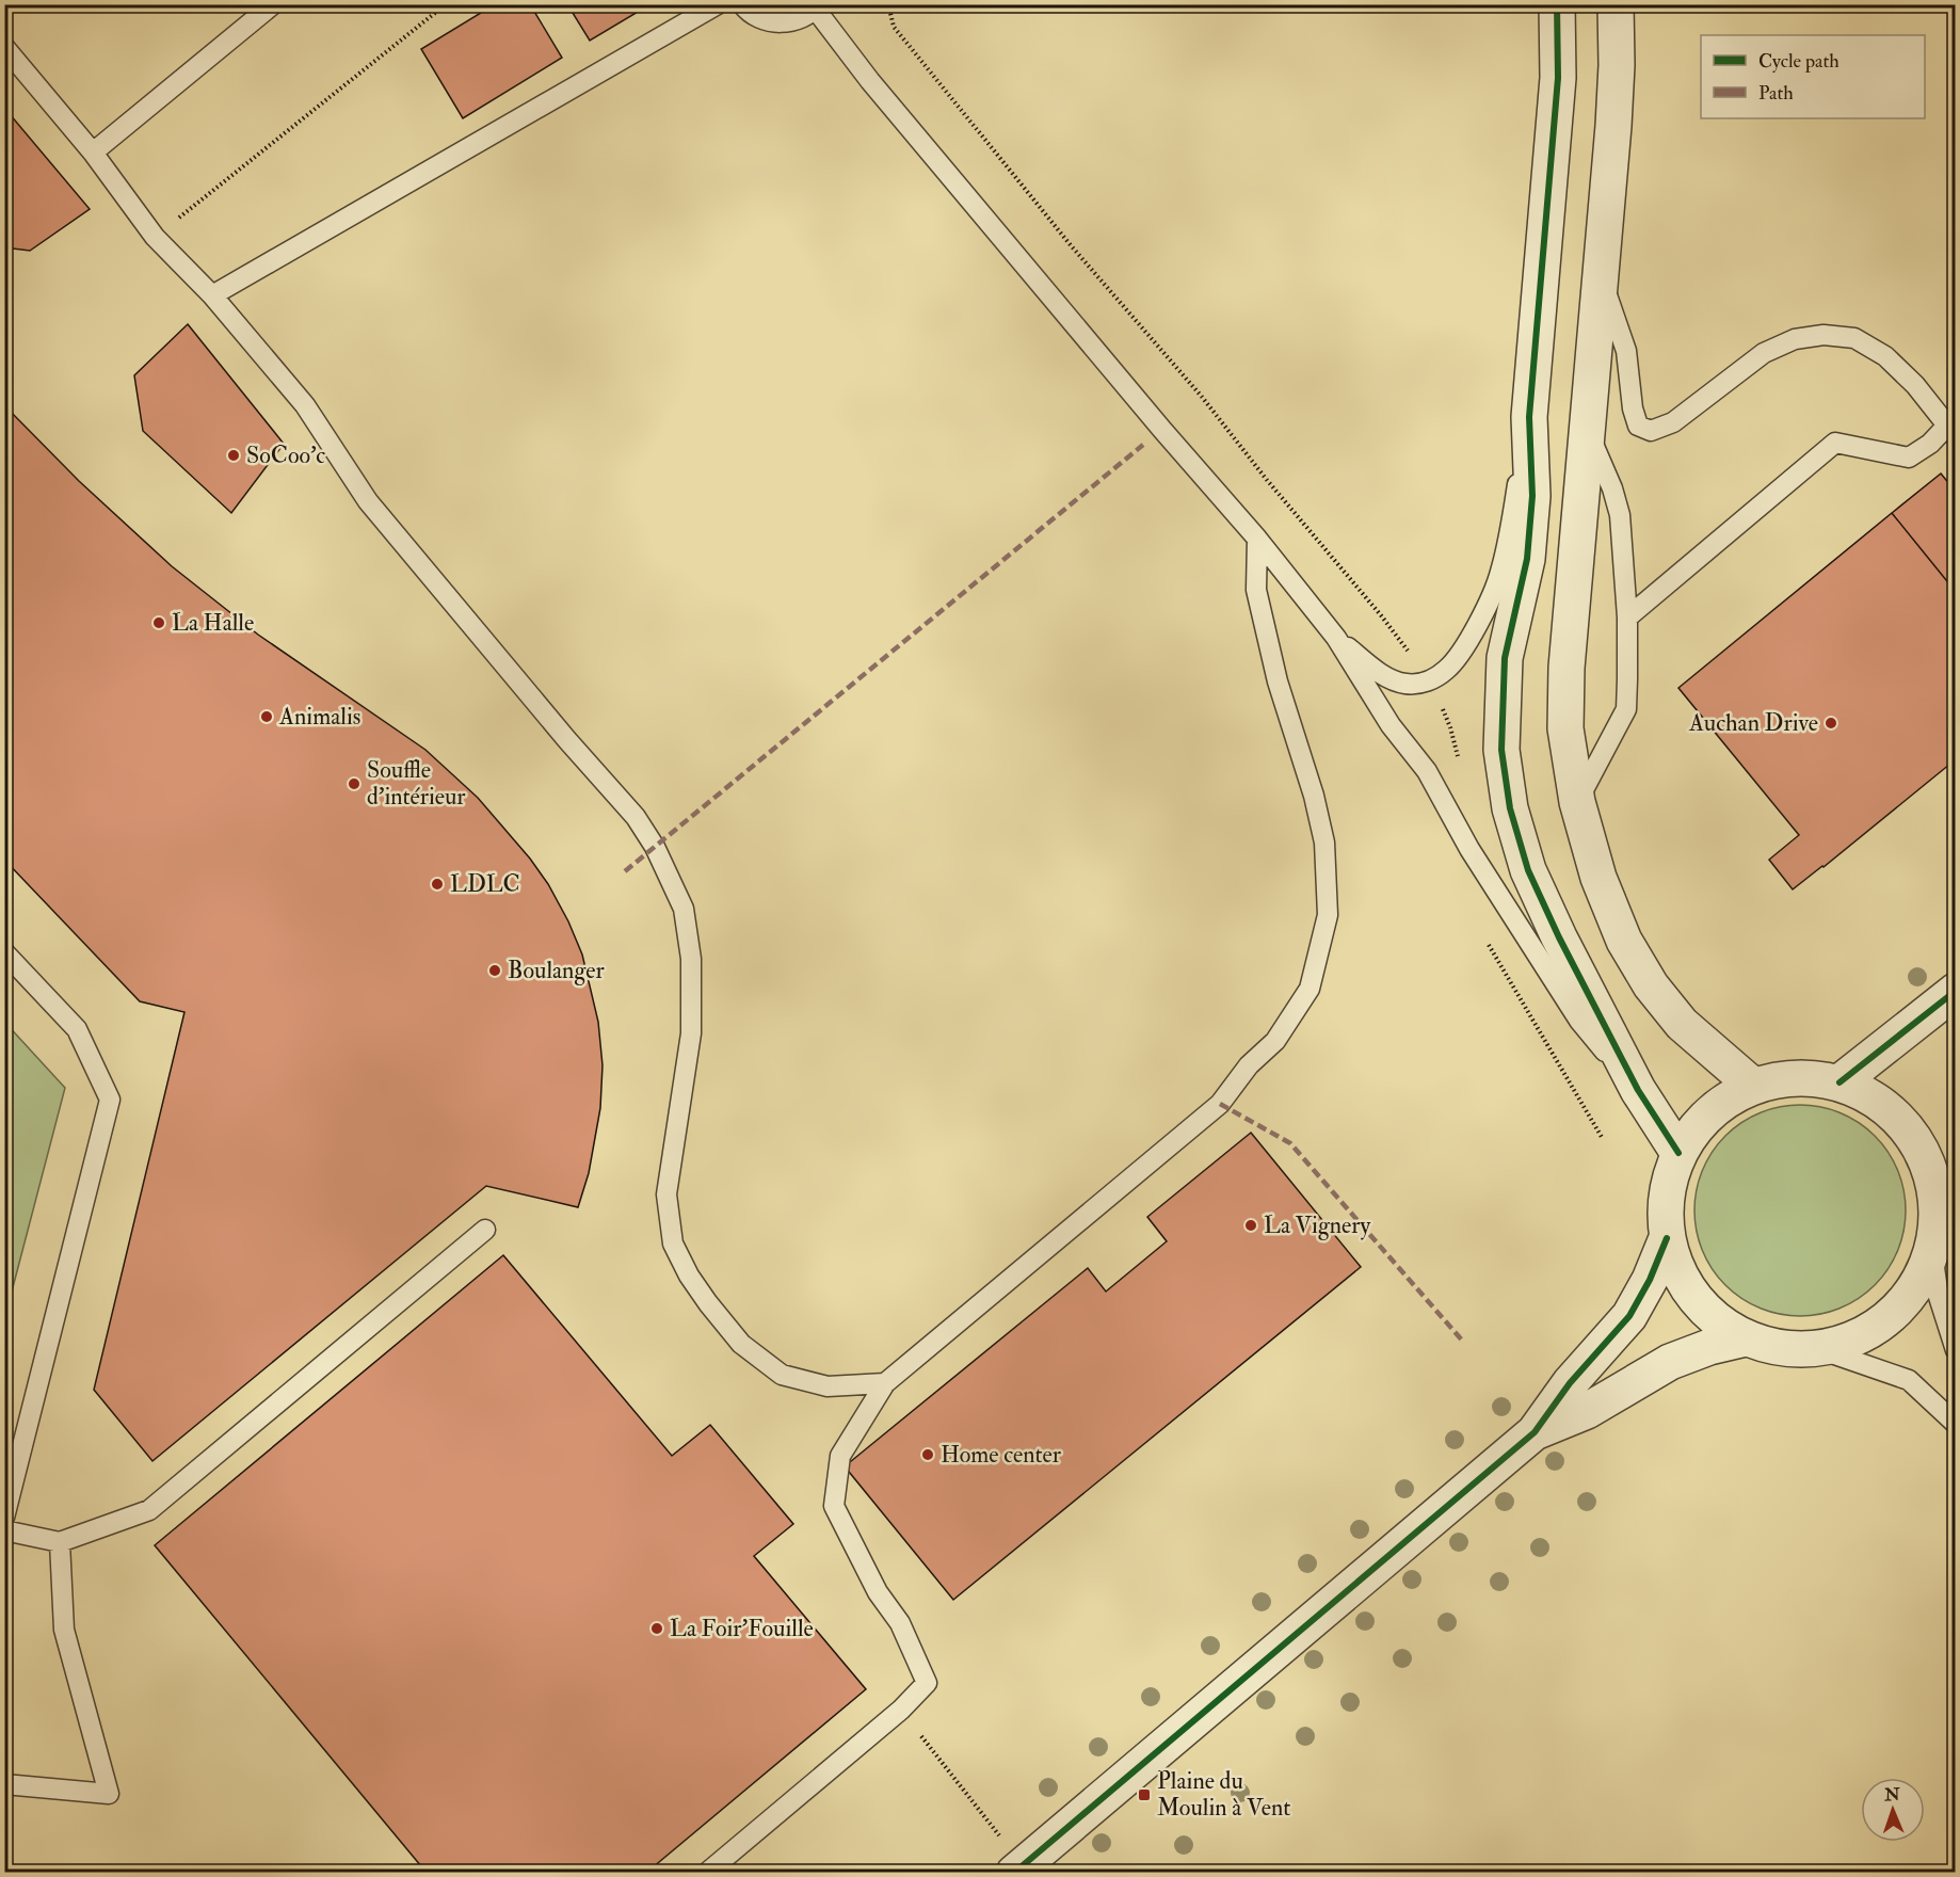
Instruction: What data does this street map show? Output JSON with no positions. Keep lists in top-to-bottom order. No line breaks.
{"places":{"other":["SoCoo'c","La Halle","Animalis","Auchan Drive","Souffle d'intérieur","LDLC","Boulanger","La Vignery","Home center","La Foir'Fouille"],"transit":["Plaine du Moulin à Vent"]},"legend":["Cycle path","Path"],"north":"top"}
